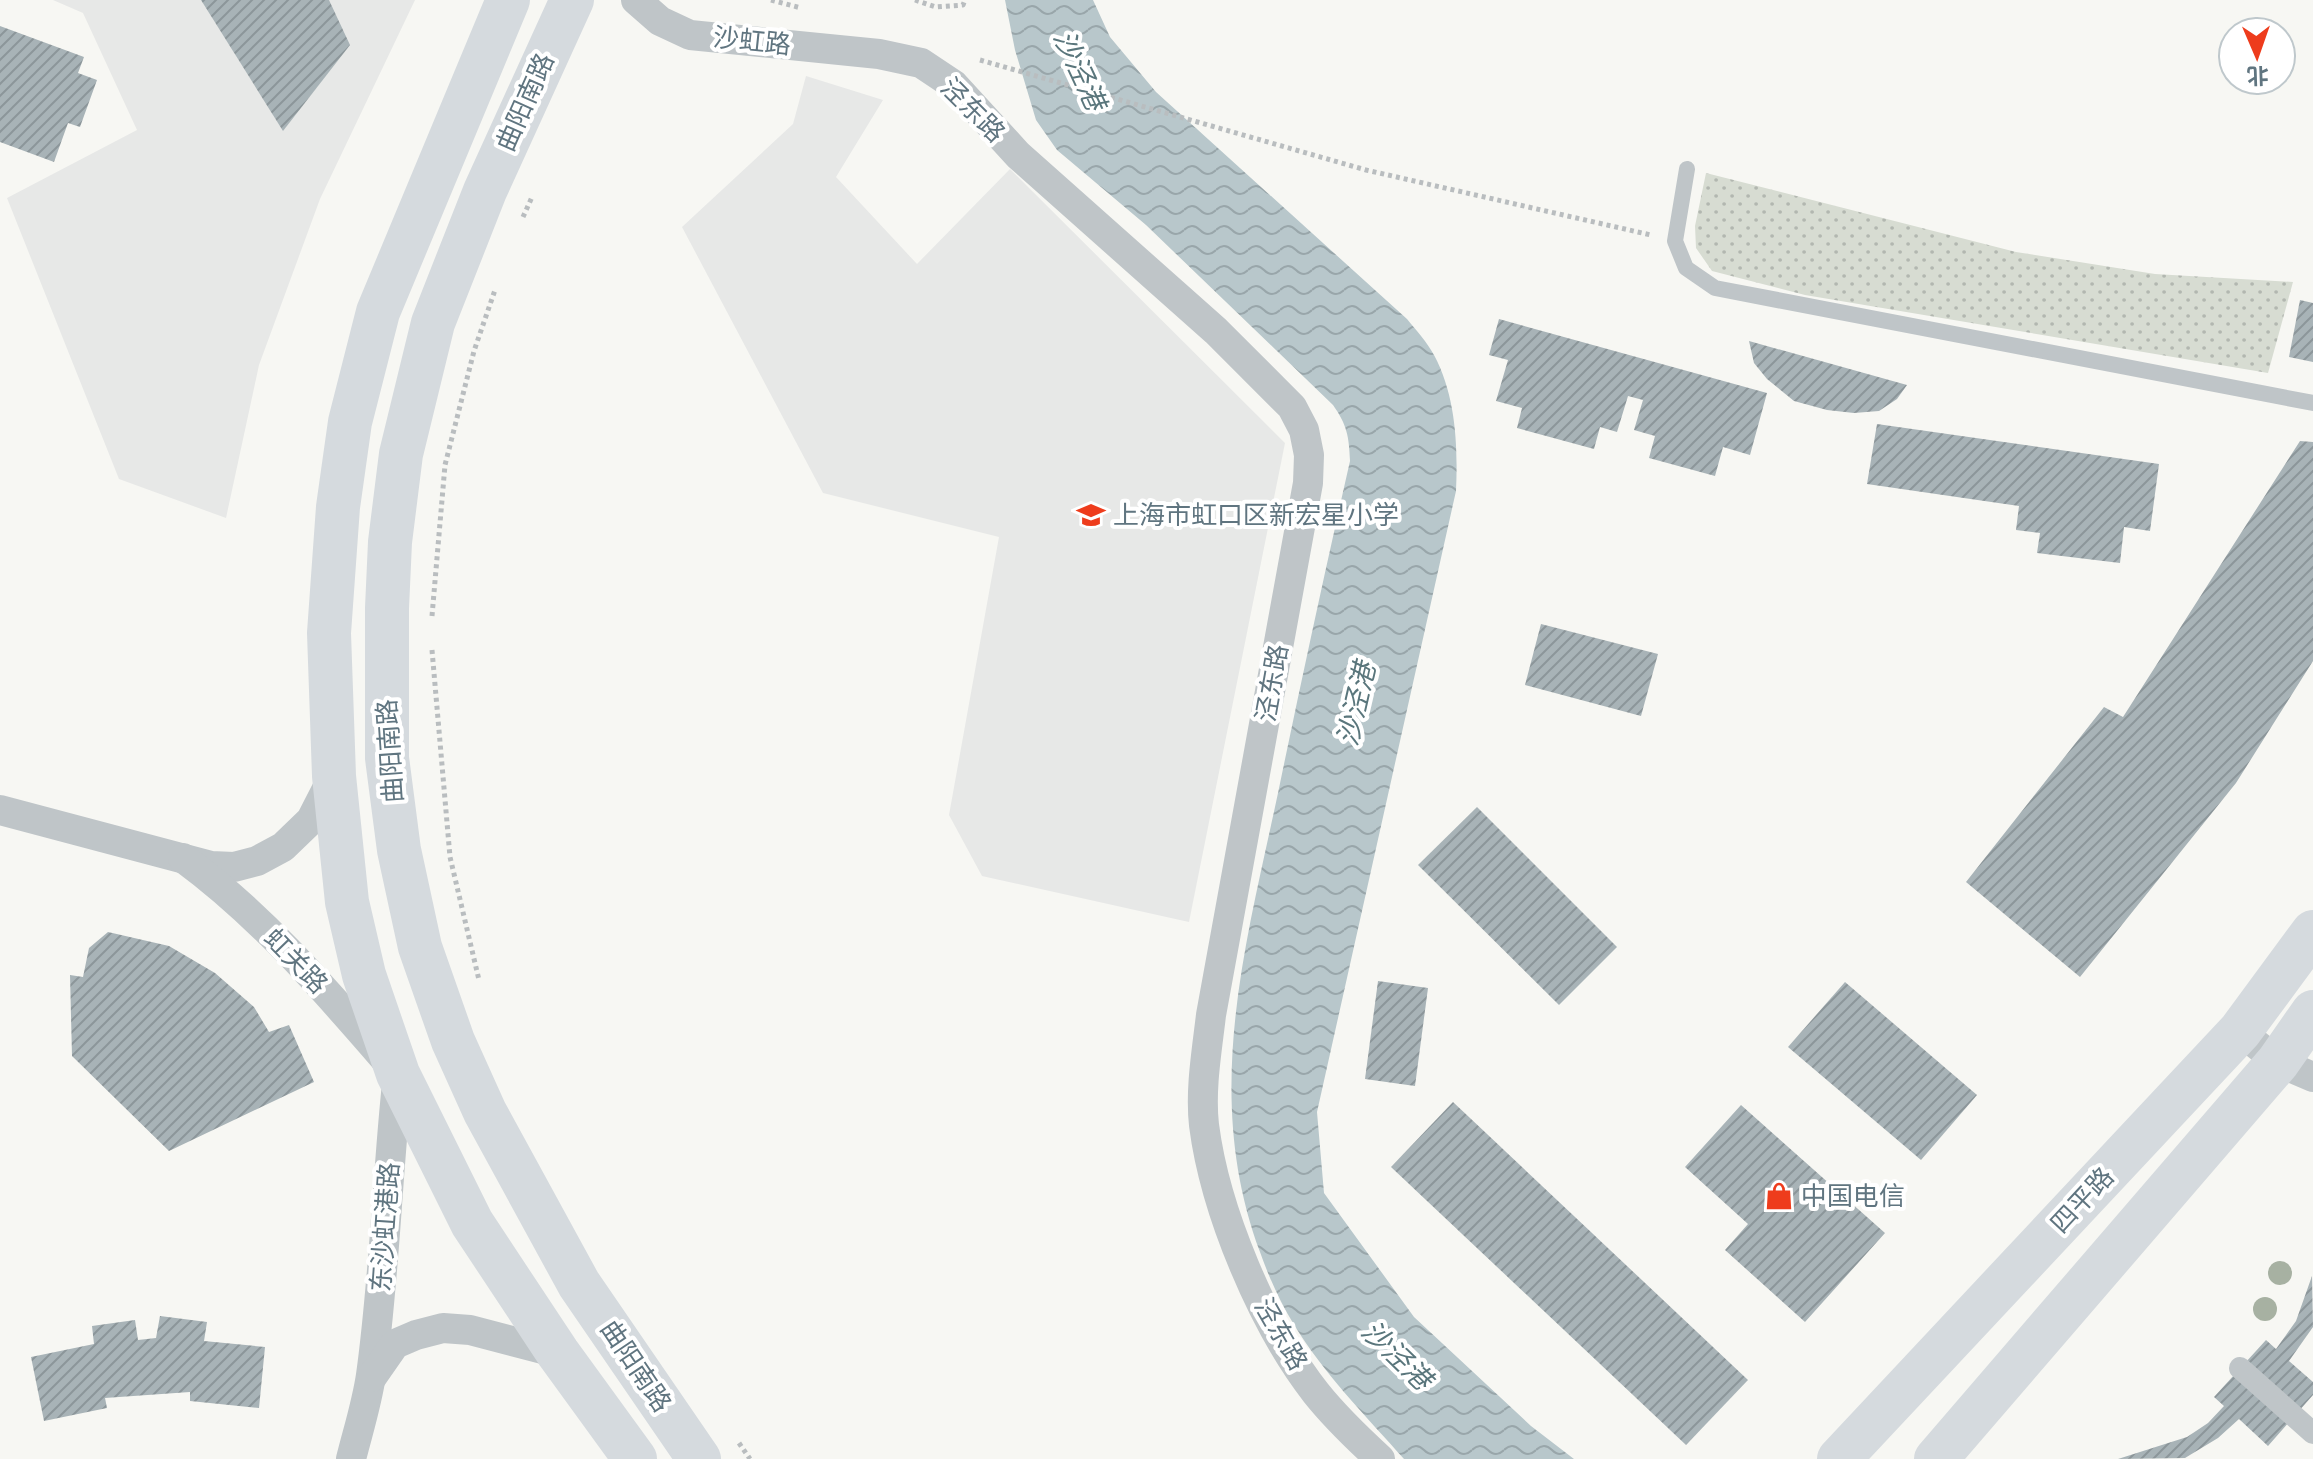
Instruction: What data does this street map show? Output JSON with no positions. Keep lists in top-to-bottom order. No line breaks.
{"streets":{"main road":["曲阳南路","四平路"],"street":["沙虹路","泾东路","虹关路","东沙虹港路"]},"crossings":[["沙虹路","泾东路"],["曲阳南路","虹关路"],["曲阳南路","东沙虹港路"],["虹关路","东沙虹港路"]],"water":["沙泾港"],"places":{"school or university":["上海市虹口区新宏星小学"],"shop":["中国电信"]},"north":"bottom"}
